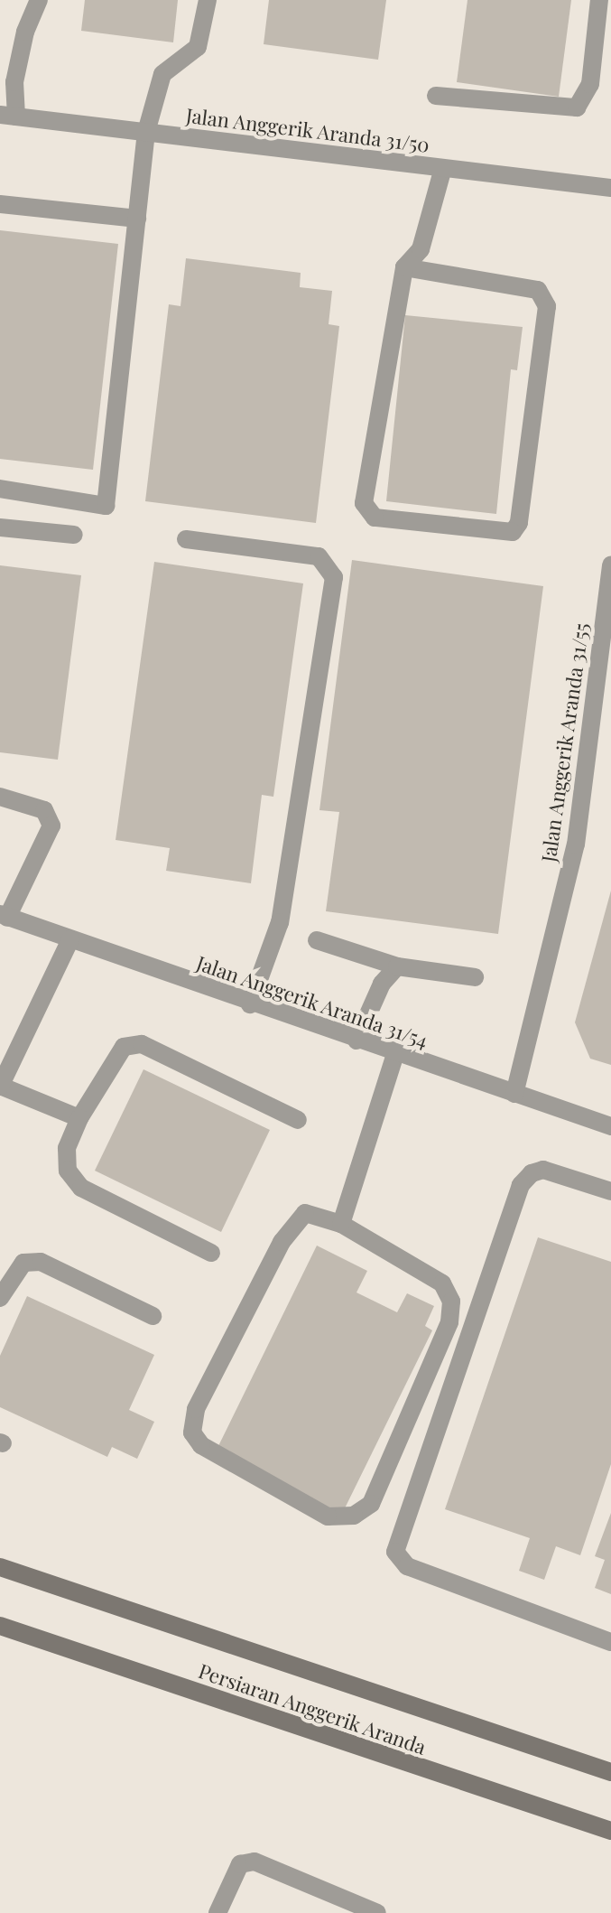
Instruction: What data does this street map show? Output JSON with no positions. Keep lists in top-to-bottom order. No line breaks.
{"streets":{"main road":["Persiaran Anggerik Aranda"],"street":["Jalan Anggerik Aranda 31/50","Jalan Anggerik Aranda 31/55","Jalan Anggerik Aranda 31/54"]},"crossings":[["Jalan Anggerik Aranda 31/55","Jalan Anggerik Aranda 31/54"]]}
